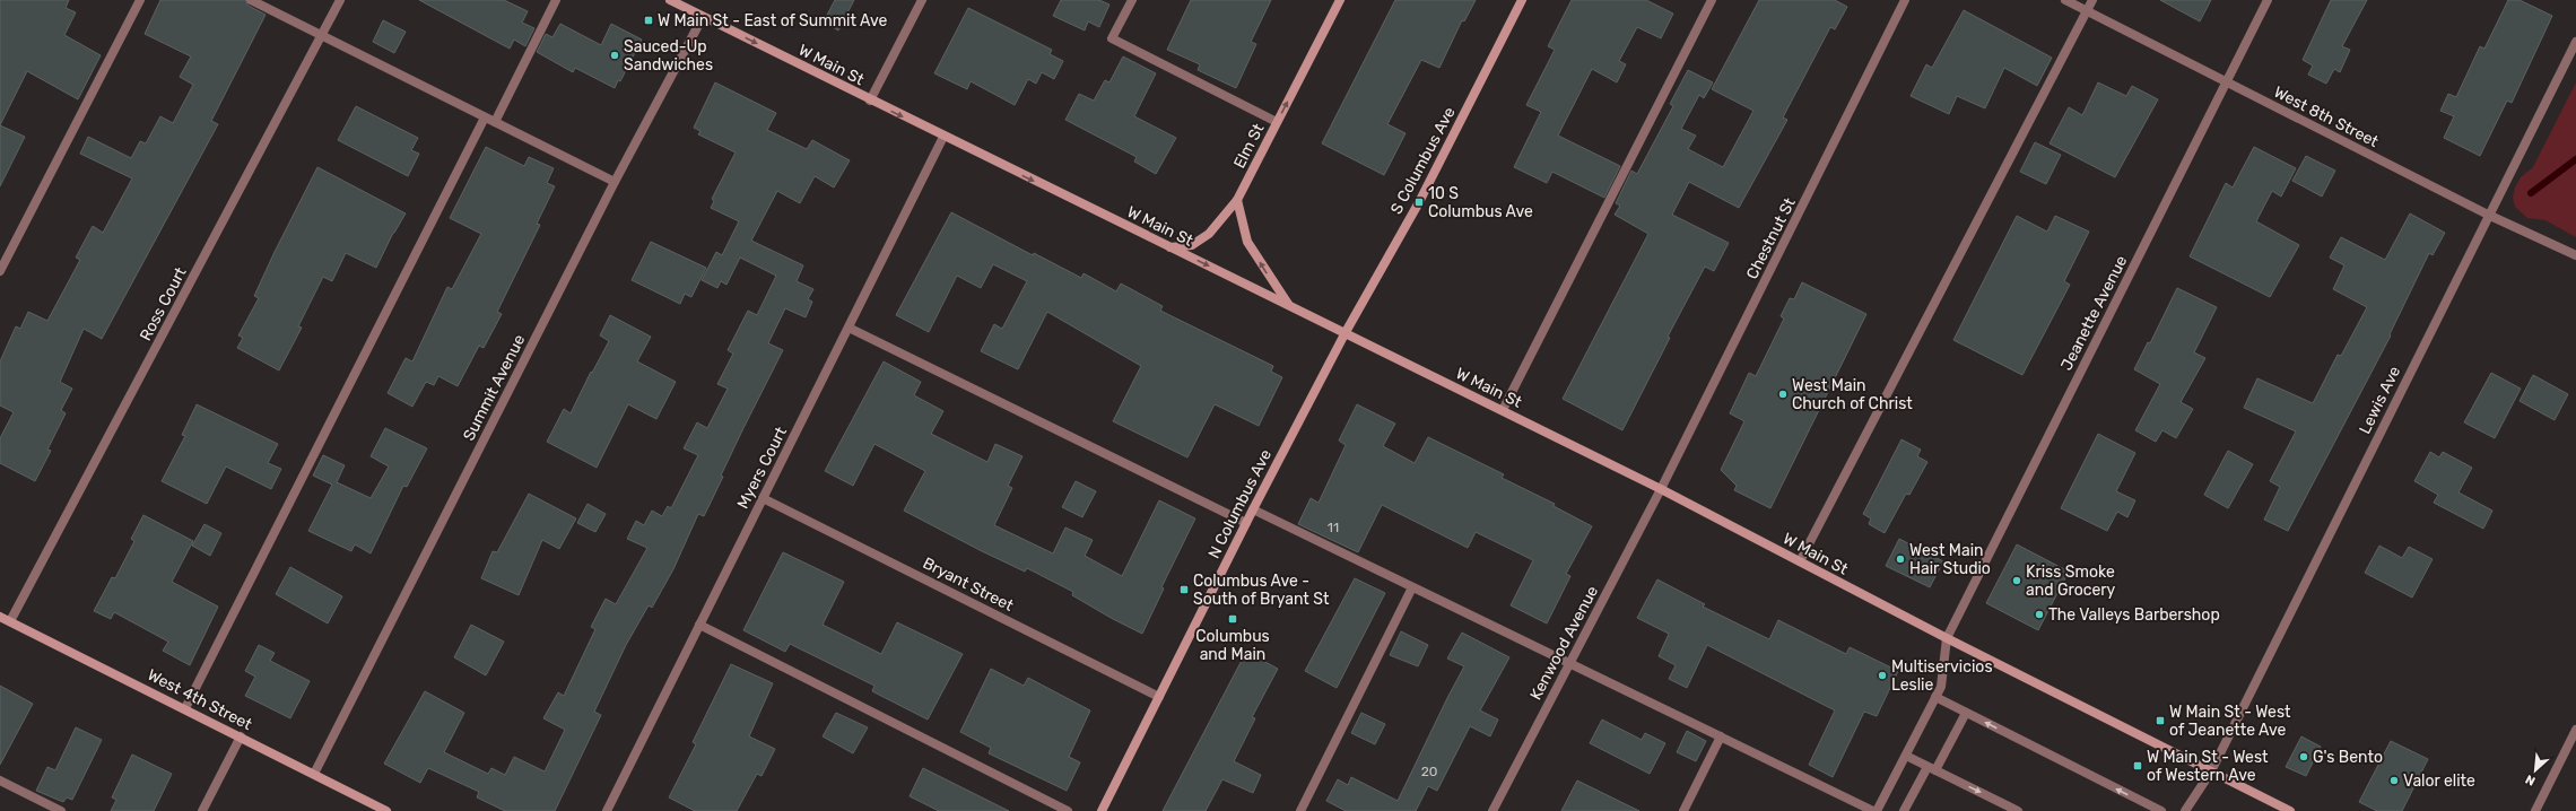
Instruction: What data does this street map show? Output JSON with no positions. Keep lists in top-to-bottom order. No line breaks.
{"streets":{"main road":["W Main St","Elm St","S Columbus Ave","N Columbus Ave","West 4th Street"],"street":["West 8th Street","Chestnut St","Ross Court","Jeanette Avenue","Summit Avenue","Lewis Ave","Myers Court","Bryant Street","Kenwood Avenue"]},"crossings":[["W Main St","Elm St"],["W Main St","S Columbus Ave"],["W Main St","Chestnut St"],["W Main St","Jeanette Avenue"],["W Main St","Summit Avenue"],["W Main St","Lewis Ave"],["W Main St","Myers Court"],["W Main St","N Columbus Ave"],["W Main St","Kenwood Avenue"],["West 8th Street","Jeanette Avenue"],["West 8th Street","Lewis Ave"],["S Columbus Ave","N Columbus Ave"],["Chestnut St","Kenwood Avenue"],["Ross Court","West 4th Street"],["Summit Avenue","West 4th Street"],["Myers Court","Bryant Street"],["N Columbus Ave","Bryant Street"]],"one_way":["W Main St","Elm St"],"places":{"transit":["W Main St - East of Summit Ave","10 S Columbus Ave","Columbus Ave - South of Bryant St","Columbus and Main","W Main St - West of Jeanette Ave","W Main St - West of Western Ave"],"other":["Sauced-Up Sandwiches","West Main Church of Christ","West Main Hair Studio","Kriss Smoke and Grocery","The Valleys Barbershop","Multiservicios Leslie","G's Bento","Valor elite"]},"house_numbers":["11","20"],"north":"bottom left"}
